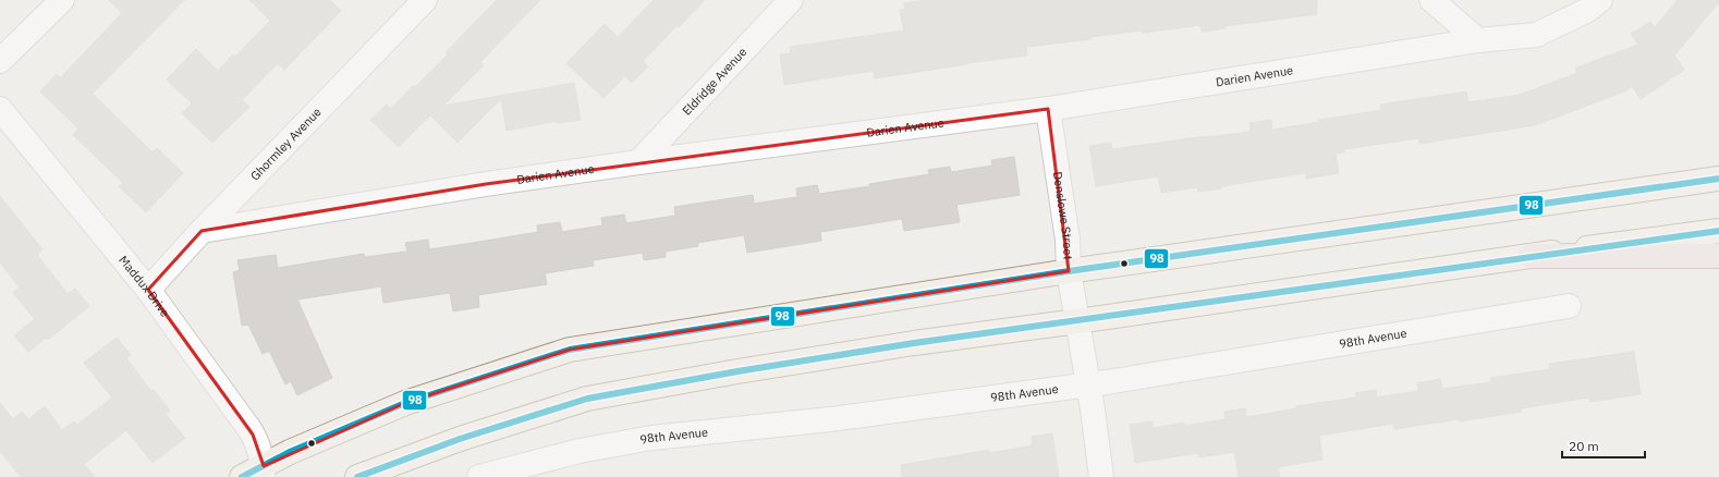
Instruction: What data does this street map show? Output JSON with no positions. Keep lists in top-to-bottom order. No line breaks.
{"streets":{"street":["Darien Avenue","Eldridge Avenue","Ghormley Avenue","Denslowe Street","Maddux Drive","98th Avenue"]},"crossings":[["Darien Avenue","Eldridge Avenue"],["Darien Avenue","Ghormley Avenue"],["Darien Avenue","Denslowe Street"],["Ghormley Avenue","Maddux Drive"],["Denslowe Street","98th Avenue"]],"lines":["transit line 98"],"scale_bar":"20 m"}
